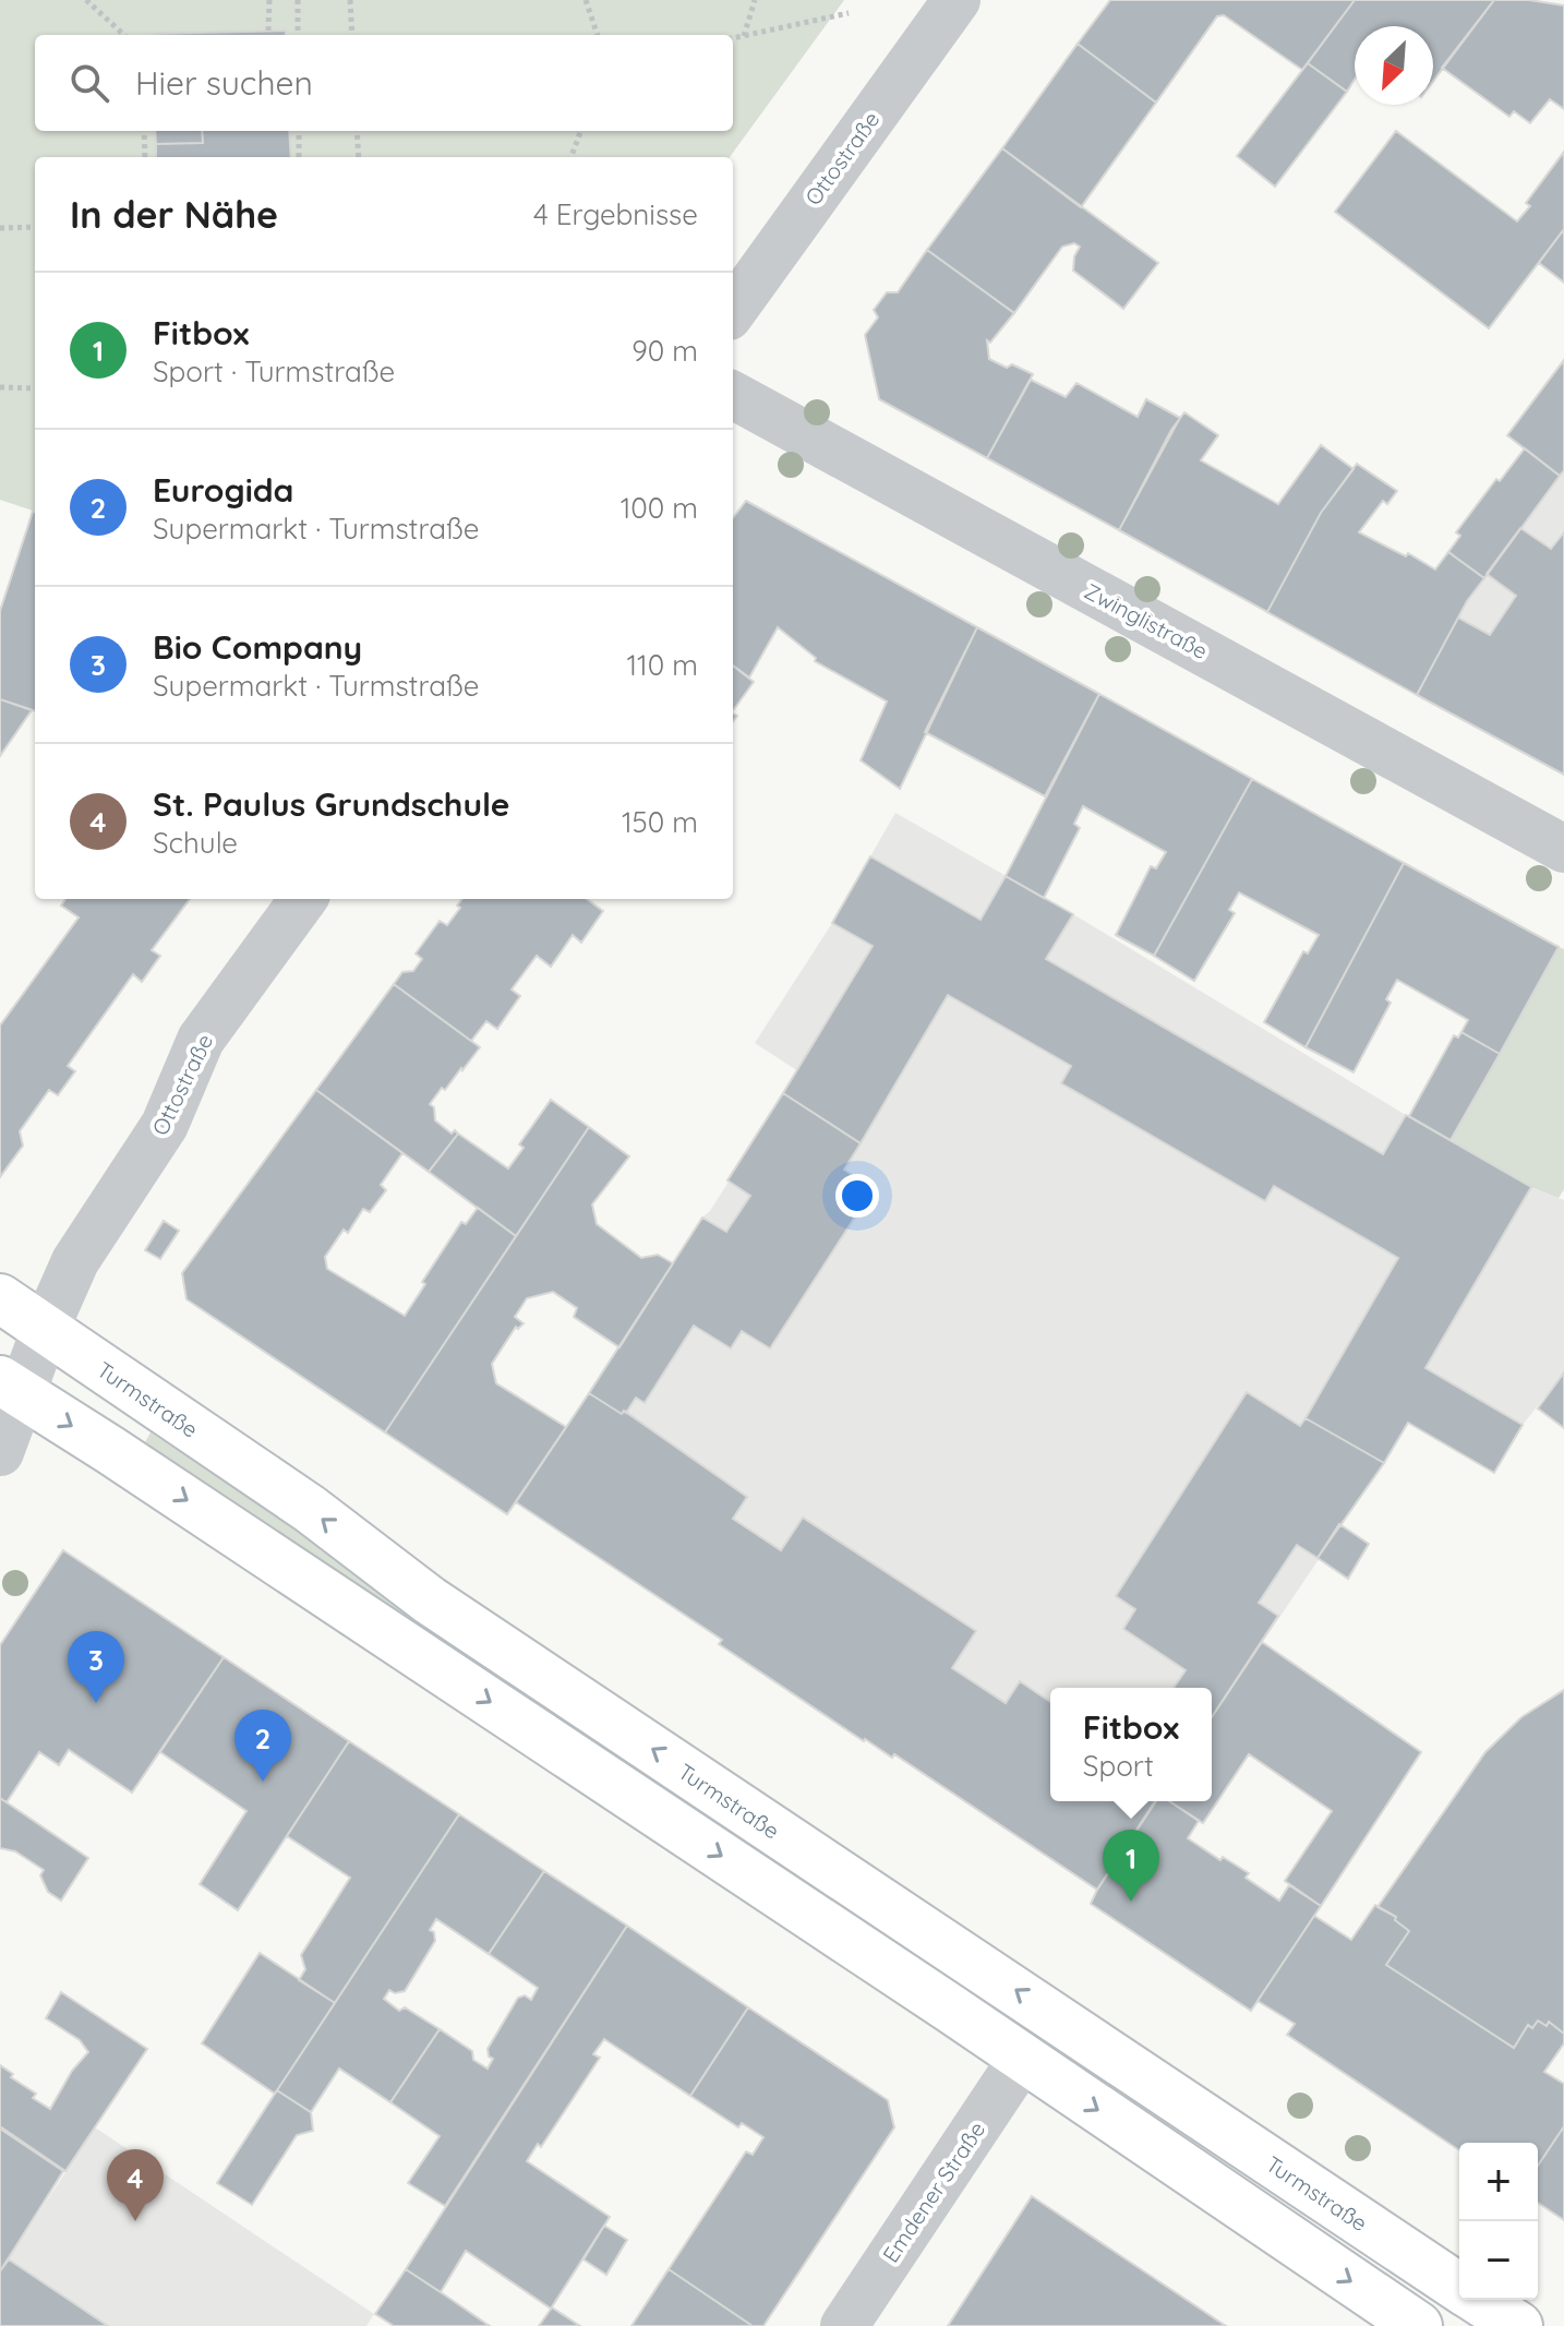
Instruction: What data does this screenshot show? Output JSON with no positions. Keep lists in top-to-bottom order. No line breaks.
{"streets":{"main road":["Turmstraße"],"street":["Ottostraße","Zwinglistraße","Emdener Straße"]},"crossings":[["Ottostraße","Turmstraße"]],"north":"bottom left","page":{"search":"Hier suchen","heading":["In der Nähe","4 Ergebnisse"],"list":[{"mark":"1","name":"Fitbox","note":"Sport · Turmstraße","value":"90 m"},{"mark":"2","name":"Eurogida","note":"Supermarkt · Turmstraße","value":"100 m"},{"mark":"3","name":"Bio Company","note":"Supermarkt · Turmstraße","value":"110 m"},{"mark":"4","name":"St. Paulus Grundschule","note":"Schule","value":"150 m"}],"pins":["3","2","1","4"],"popup":["Fitbox","Sport"],"map_buttons":["+","−"]}}
